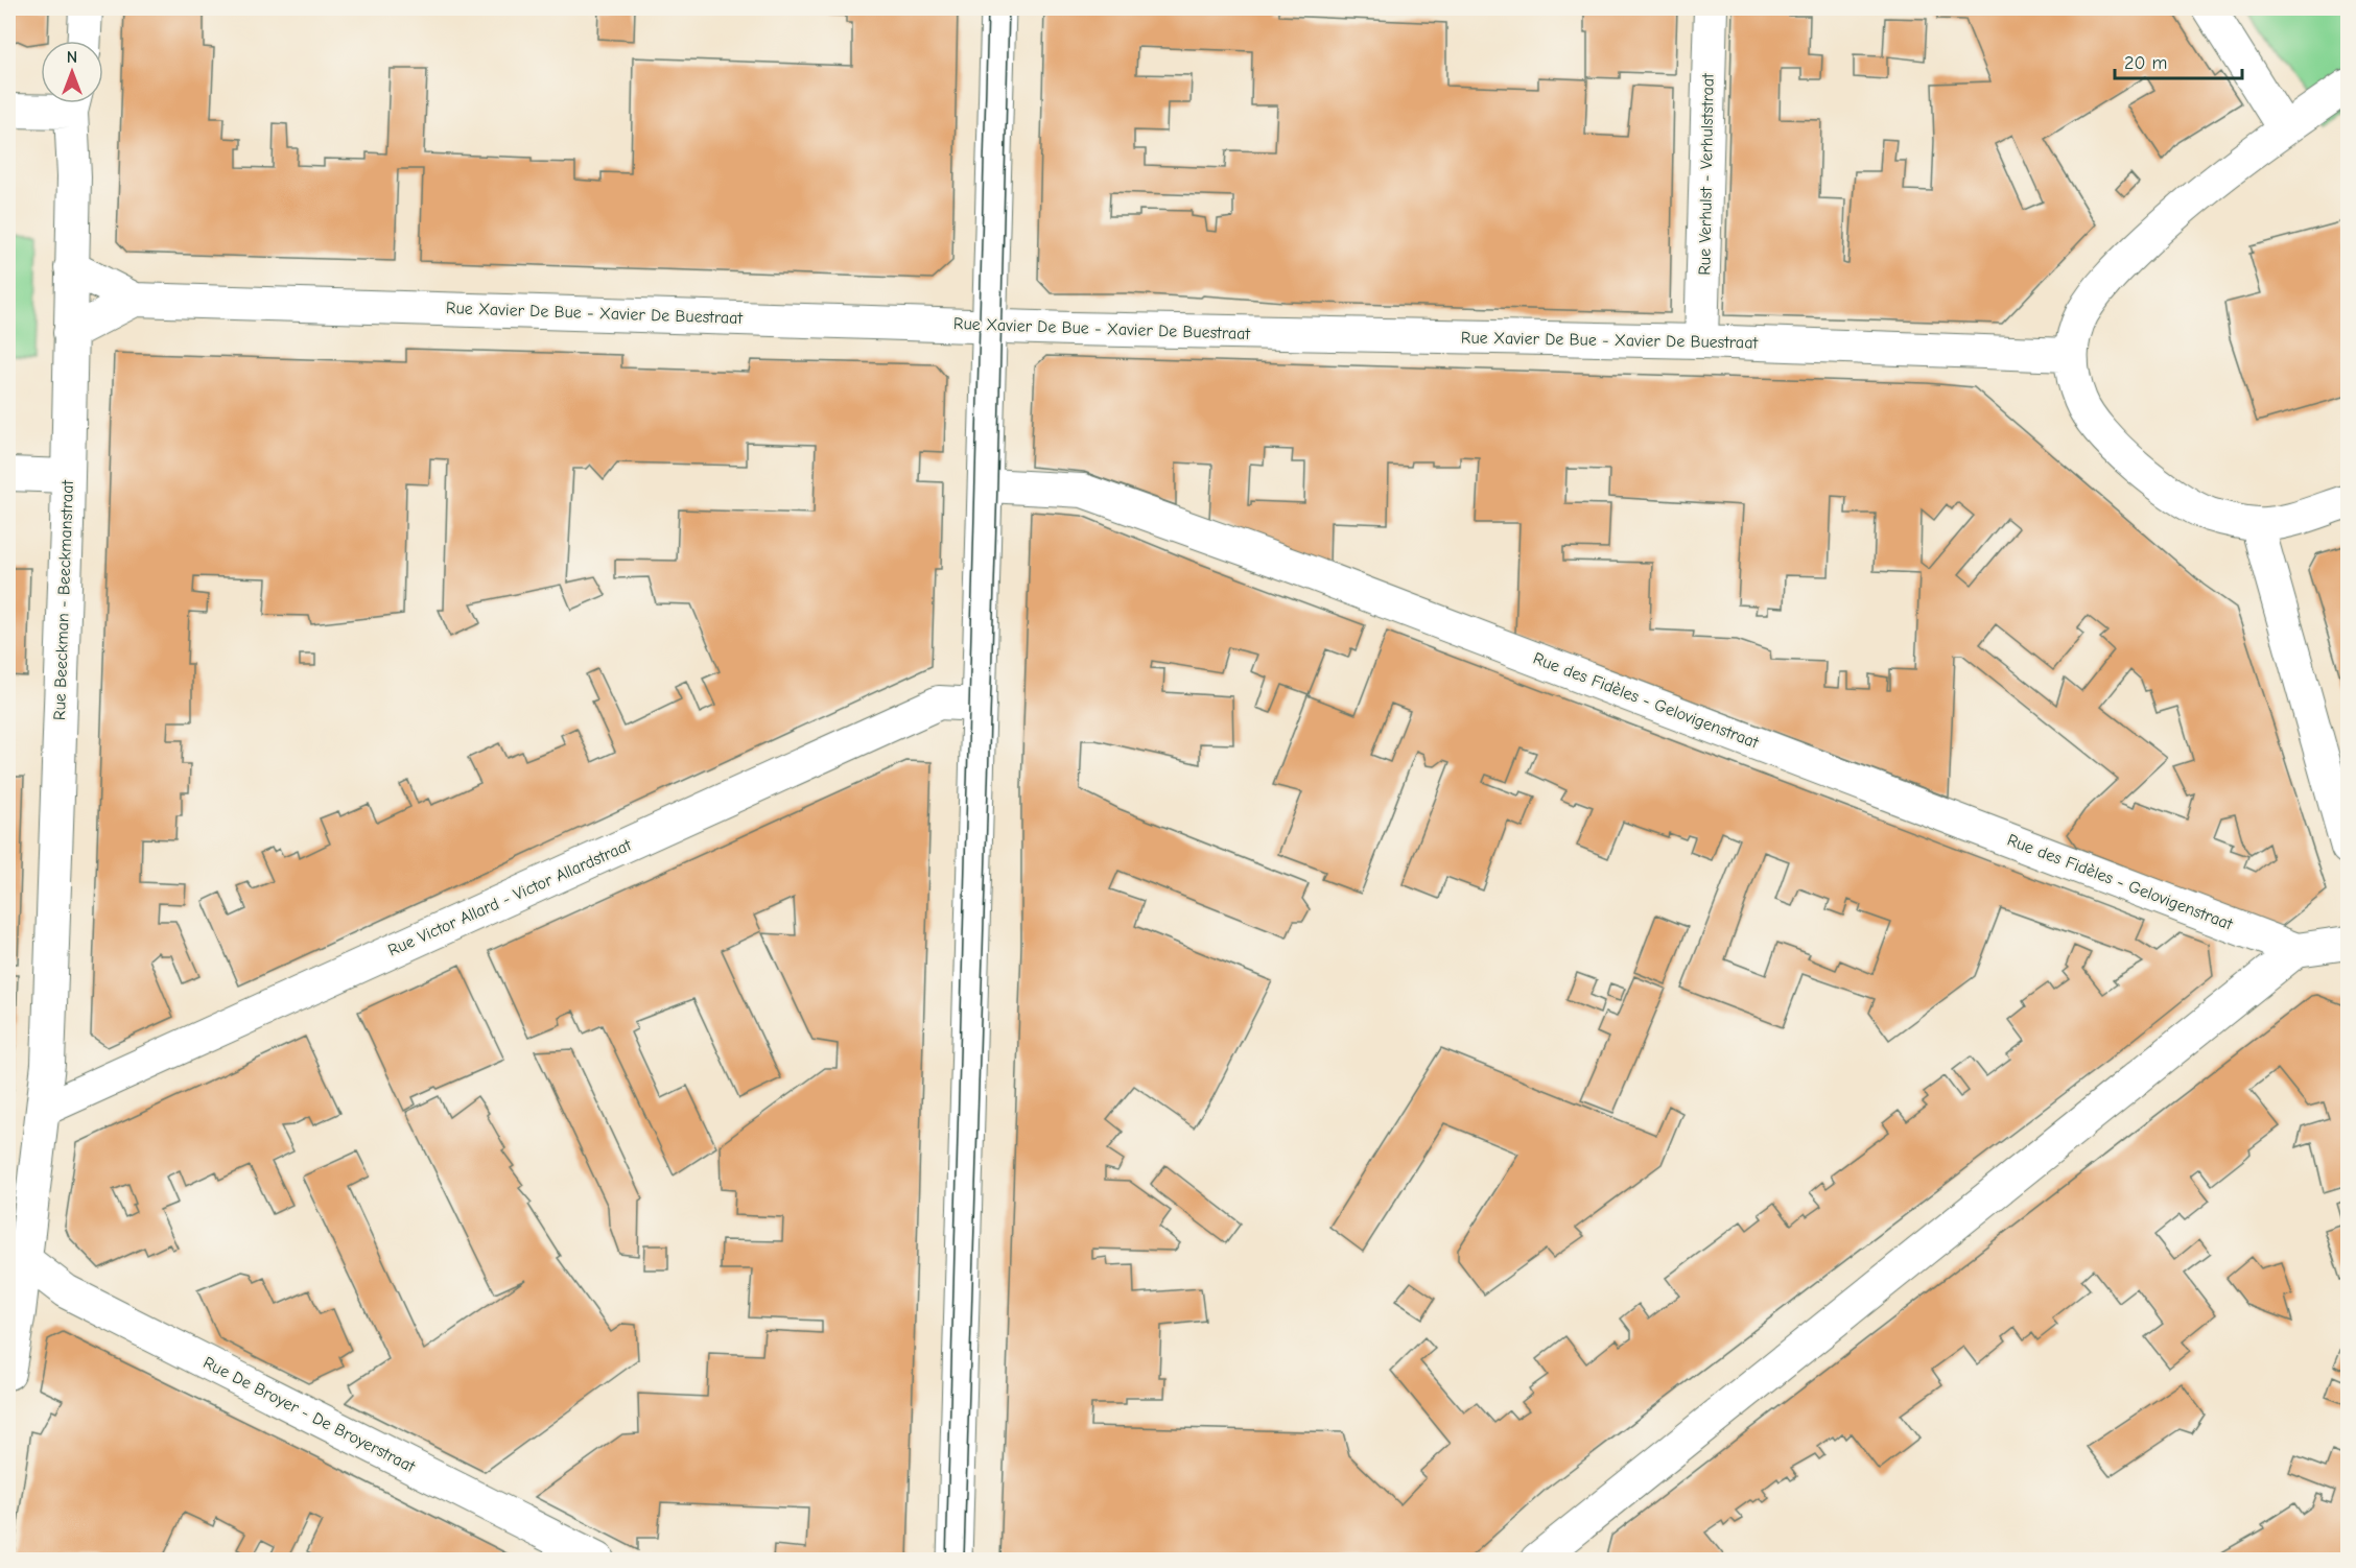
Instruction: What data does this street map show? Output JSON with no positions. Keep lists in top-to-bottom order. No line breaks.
{"streets":{"street":["Rue Verhulst - Verhulststraat","Rue Xavier De Bue - Xavier De Buestraat","Rue Beeckman - Beeckmanstraat","Rue des Fidèles - Gelovigenstraat","Rue Victor Allard - Victor Allardstraat","Rue De Broyer - De Broyerstraat"]},"crossings":[["Rue Verhulst - Verhulststraat","Rue Xavier De Bue - Xavier De Buestraat"],["Rue Xavier De Bue - Xavier De Buestraat","Rue Beeckman - Beeckmanstraat"],["Rue Beeckman - Beeckmanstraat","Rue Victor Allard - Victor Allardstraat"],["Rue Beeckman - Beeckmanstraat","Rue De Broyer - De Broyerstraat"]],"scale_bar":"20 m","north":"top"}
